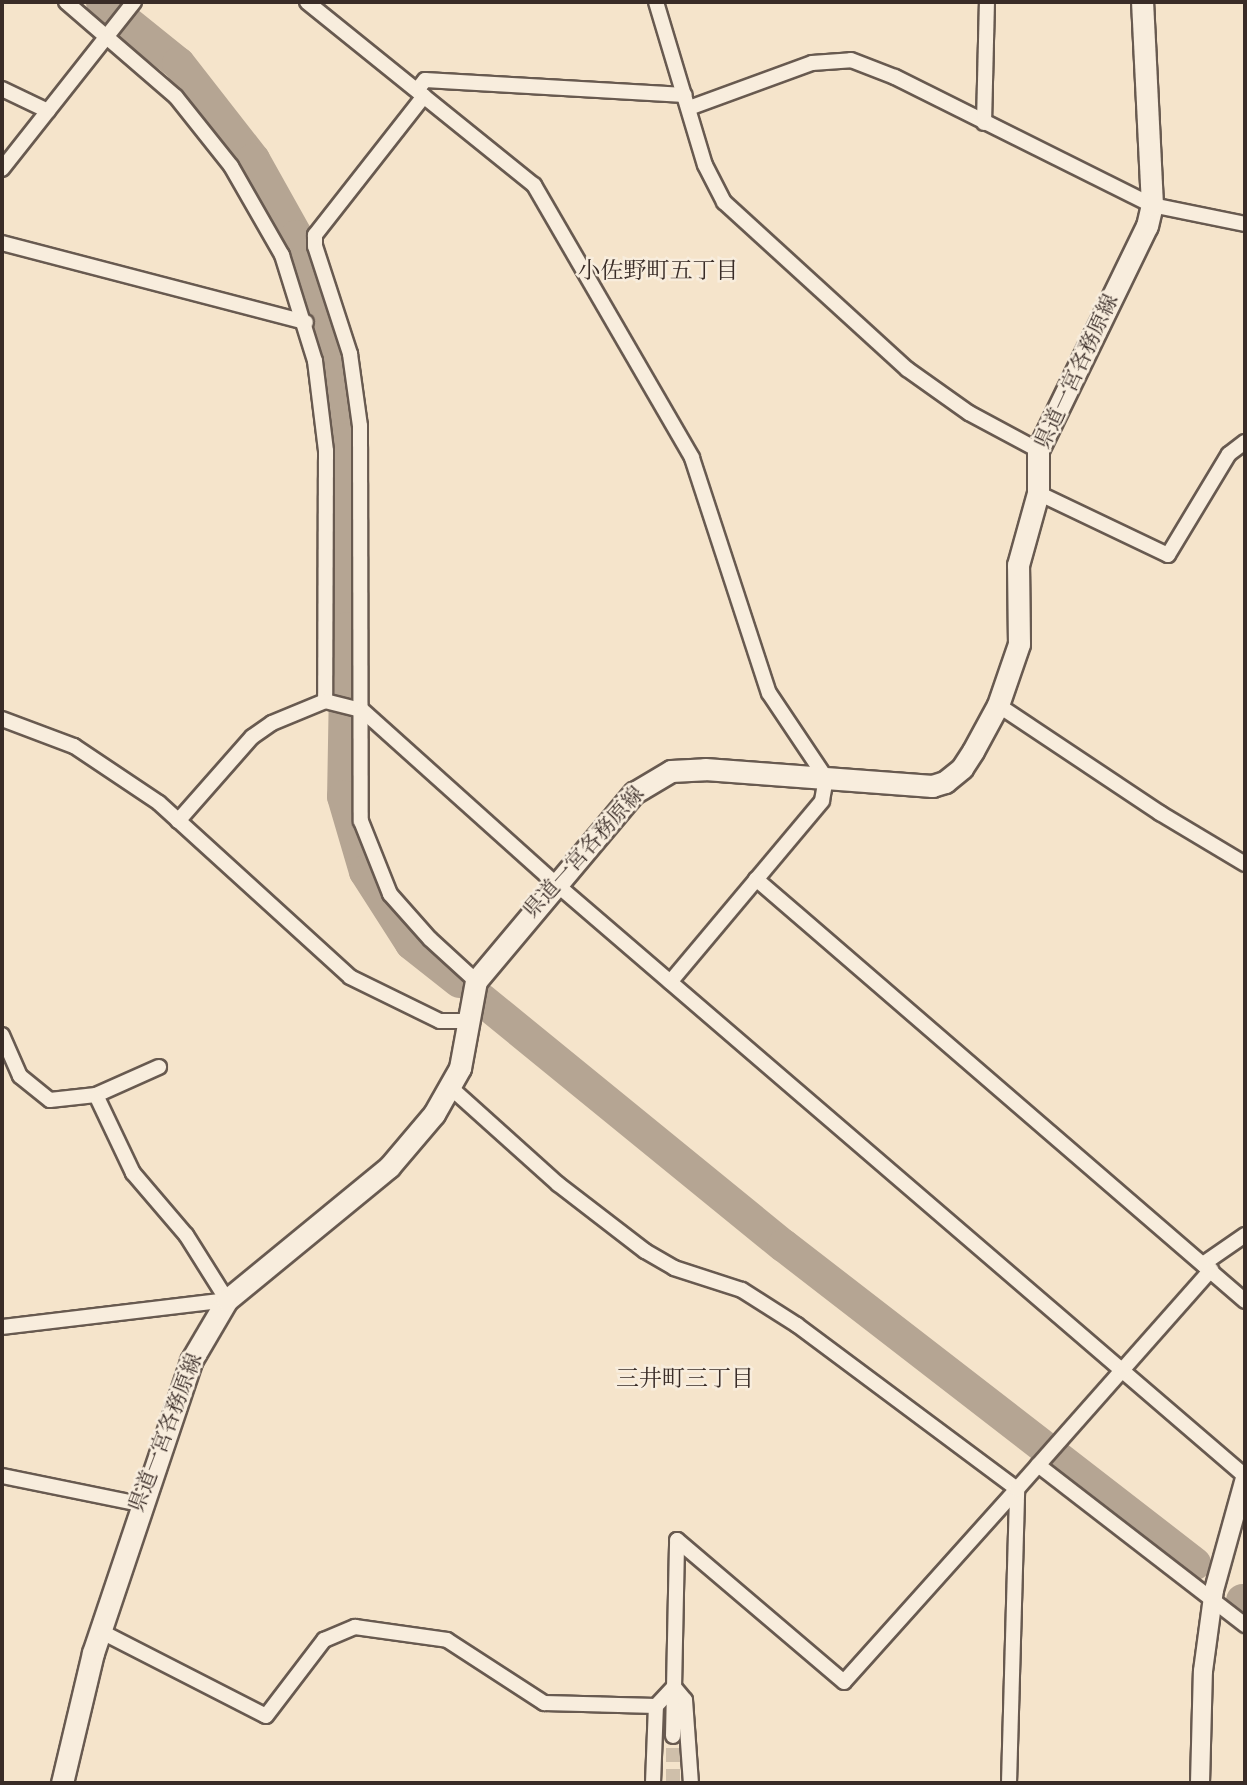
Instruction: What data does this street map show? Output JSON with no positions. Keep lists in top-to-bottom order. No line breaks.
{"streets":{"main road":["県道一宮各務原線"]},"districts":["小佐野町五丁目","三井町三丁目"]}
